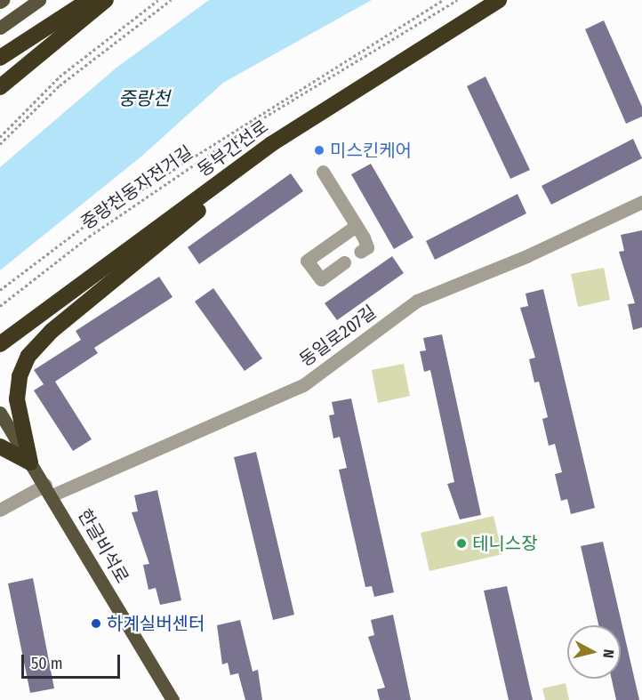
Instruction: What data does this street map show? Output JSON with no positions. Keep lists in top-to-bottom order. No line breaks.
{"streets":{"highway":["동부간선로"],"main road":["한글비석로"],"street":["동일로207길"],"path":["중랑천동자전거길"]},"crossings":[["동일로207길","한글비석로"]],"water":["중랑천"],"places":["미스킨케어","테니스장","하계실버센터"],"scale_bar":"50 m","north":"right"}
